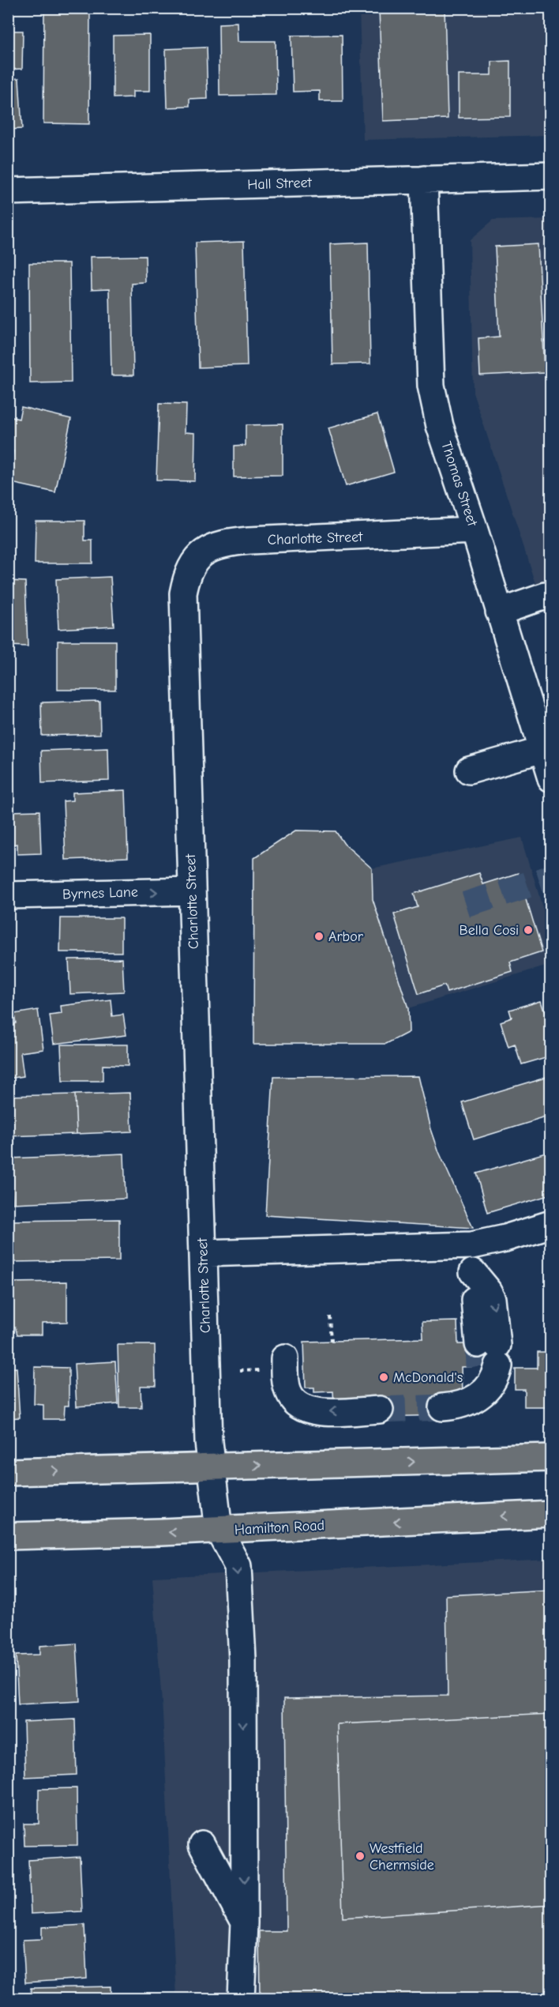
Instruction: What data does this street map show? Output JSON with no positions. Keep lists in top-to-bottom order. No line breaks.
{"streets":{"main road":["Hamilton Road"],"street":["Hall Street","Thomas Street","Charlotte Street","Byrnes Lane"]},"crossings":[["Hall Street","Thomas Street"],["Thomas Street","Charlotte Street"],["Charlotte Street","Byrnes Lane"],["Charlotte Street","Hamilton Road"]],"one_way":["Byrnes Lane"],"places":["Bella Cosi","Arbor","McDonald's","Westfield Chermside"]}
